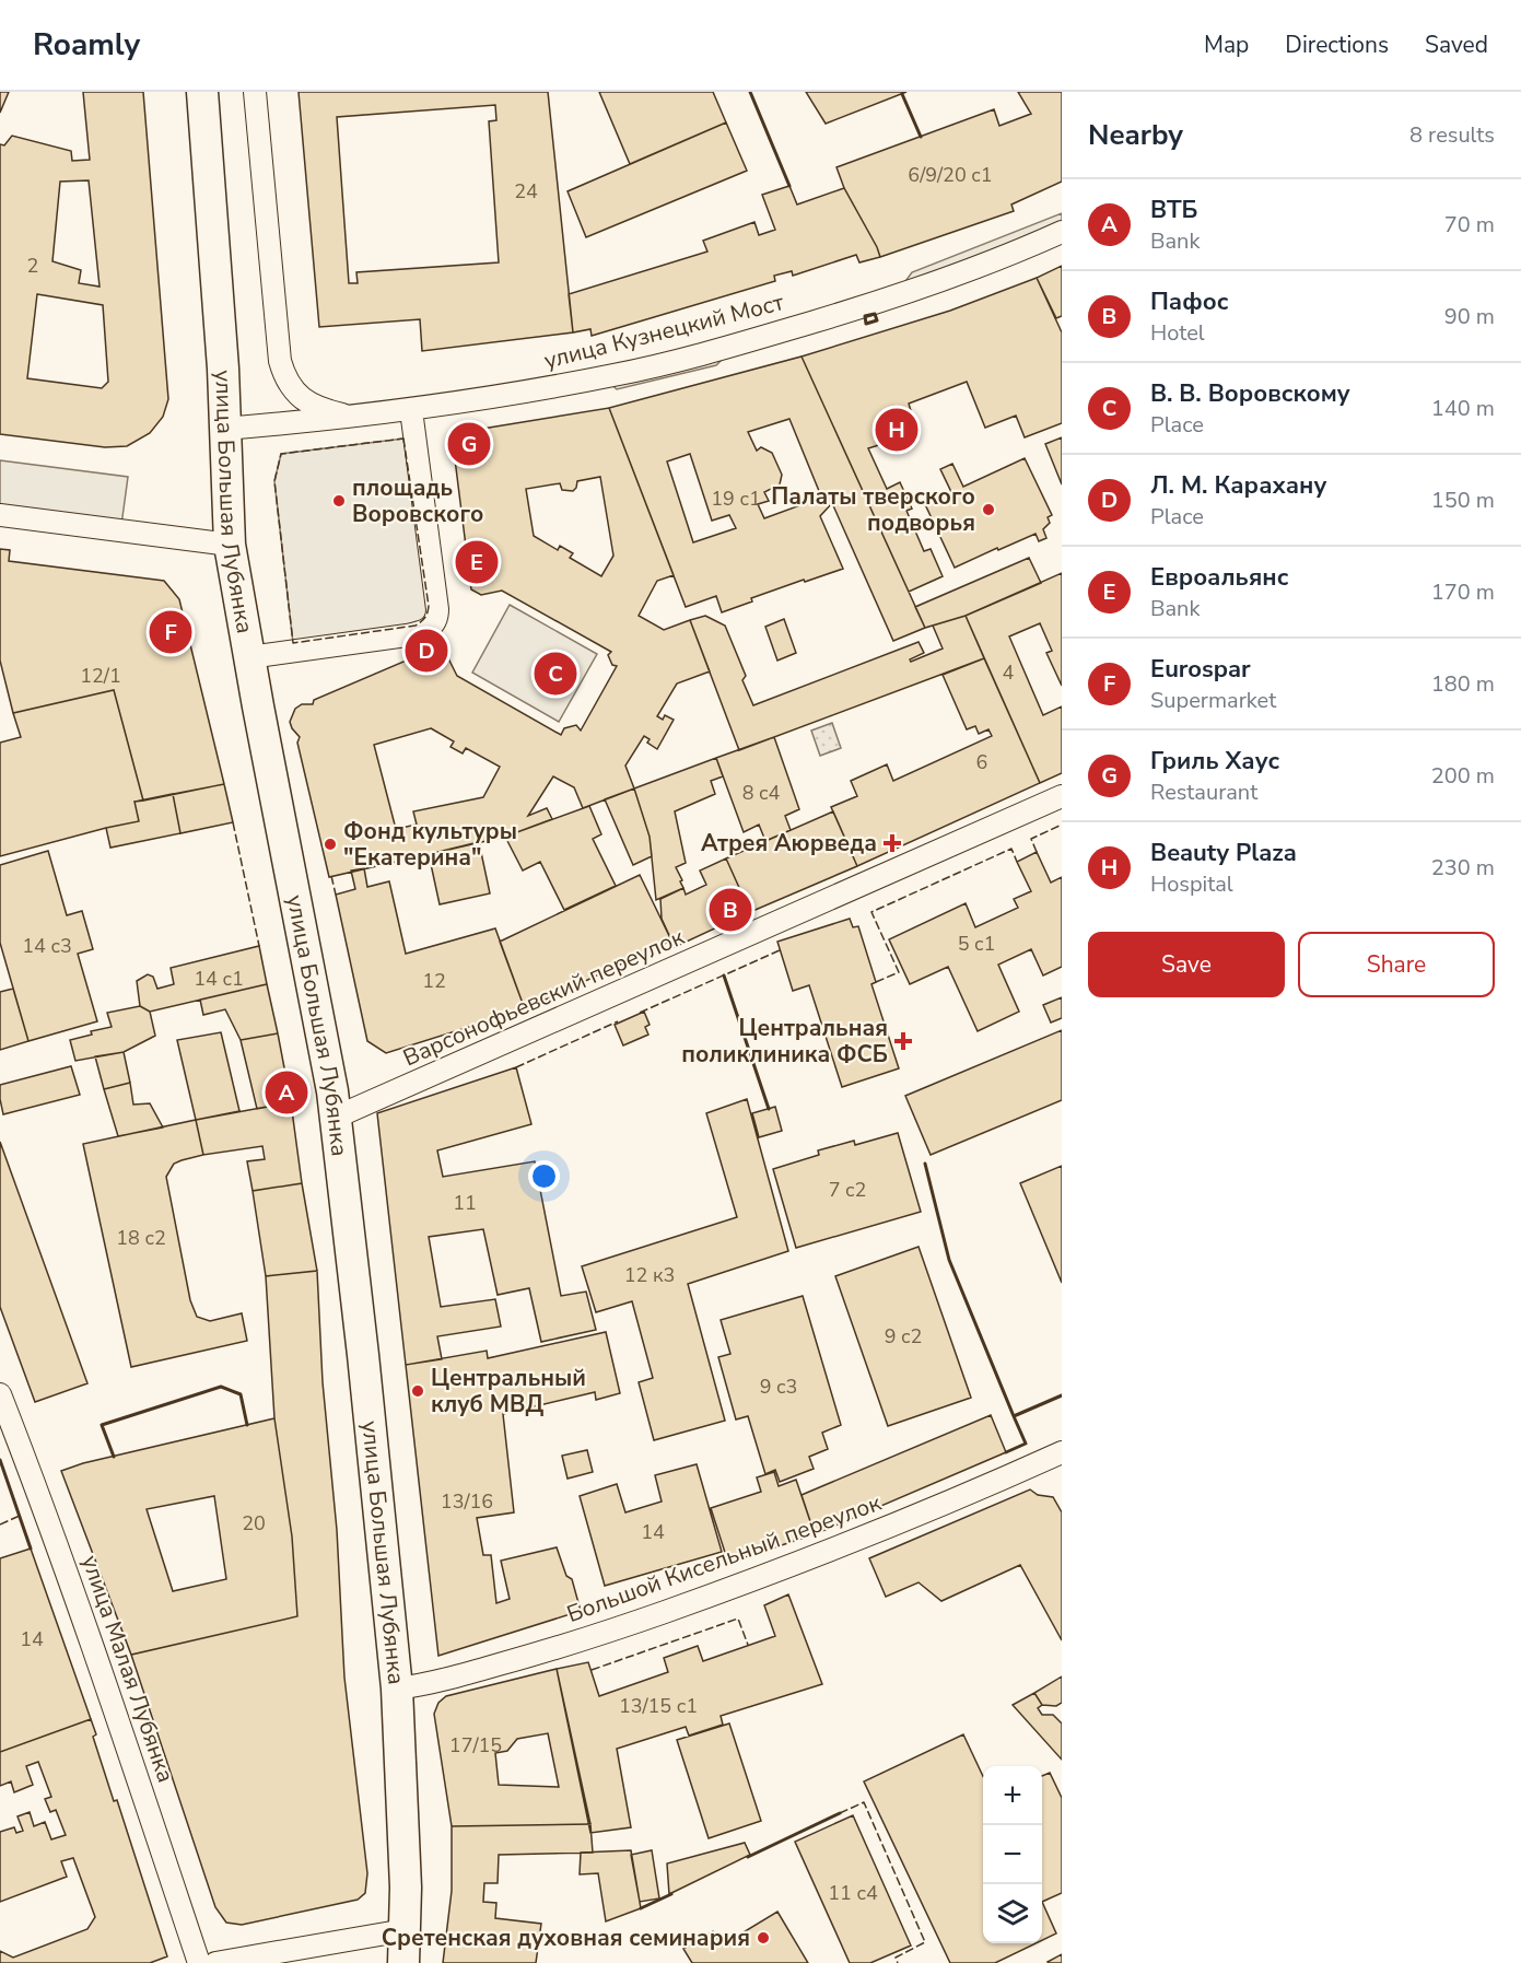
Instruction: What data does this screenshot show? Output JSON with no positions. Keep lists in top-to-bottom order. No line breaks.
{"streets":{"main road":["улица Большая Лубянка"],"street":["улица Кузнецкий Мост","Варсонофьевский переулок","Большой Кисельный переулок","улица Малая Лубянка"]},"crossings":[["улица Кузнецкий Мост","улица Большая Лубянка"],["улица Большая Лубянка","Варсонофьевский переулок"],["улица Большая Лубянка","Большой Кисельный переулок"]],"places":{"other":["площадь Воровского","Палаты тверского подворья","Фонд культуры \"Екатерина\"","Центральный клуб МВД","Сретенская духовная семинария"],"health":["Атрея Аюрведа","Центральная поликлиника ФСБ"]},"house_numbers":["6/9/20 с1","24","2","19 с1","4","12/1","6","8 с4","5 с1","14 с3","14 с1","12","7 с2","11","18 с2","12 к3","9 с2","9 с3","13/16","20","14","14","13/15 с1","17/15","11 с4"],"page":{"header":"Roamly","nav":["Map","Directions","Saved"],"heading":["Nearby","8 results"],"list":[{"mark":"A","name":"ВТБ","note":"Bank","value":"70 m"},{"mark":"B","name":"Пафос","note":"Hotel","value":"90 m"},{"mark":"C","name":"В. В. Воровскому","note":"Place","value":"140 m"},{"mark":"D","name":"Л. М. Карахану","note":"Place","value":"150 m"},{"mark":"E","name":"Евроальянс","note":"Bank","value":"170 m"},{"mark":"F","name":"Eurospar","note":"Supermarket","value":"180 m"},{"mark":"G","name":"Гриль Хаус","note":"Restaurant","value":"200 m"},{"mark":"H","name":"Beauty Plaza","note":"Hospital","value":"230 m"}],"pins":["H","G","E","F","D","C","B","A"],"buttons":["Save","Share"],"map_buttons":["+","−"]}}
